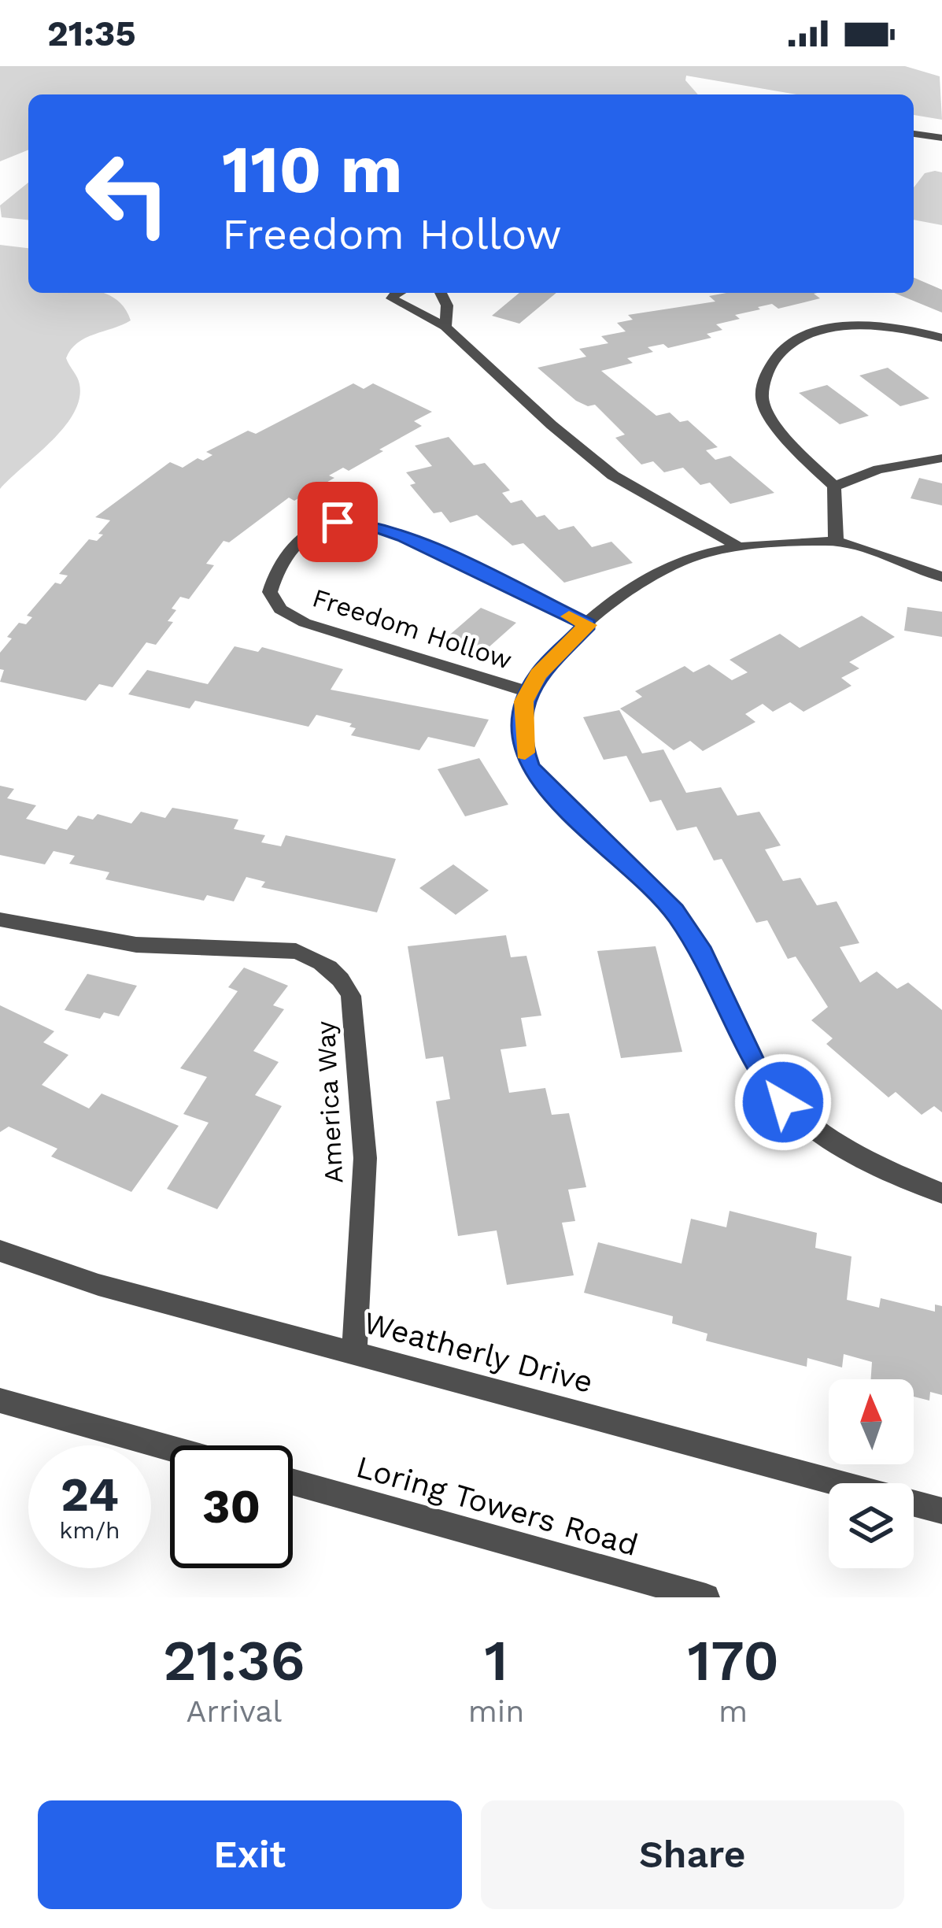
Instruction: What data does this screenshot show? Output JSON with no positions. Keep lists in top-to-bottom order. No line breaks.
{"streets":{"street":["Freedom Hollow","America Way","Weatherly Drive","Loring Towers Road"]},"crossings":[["America Way","Weatherly Drive"]],"north":"top","page":{"status":"21:35","turn":["110 m","Freedom Hollow"],"speed":"24 km/h","limit":"30","eta":["21:36","Arrival","1","min","170","m"],"buttons":["Exit","Share"]}}
